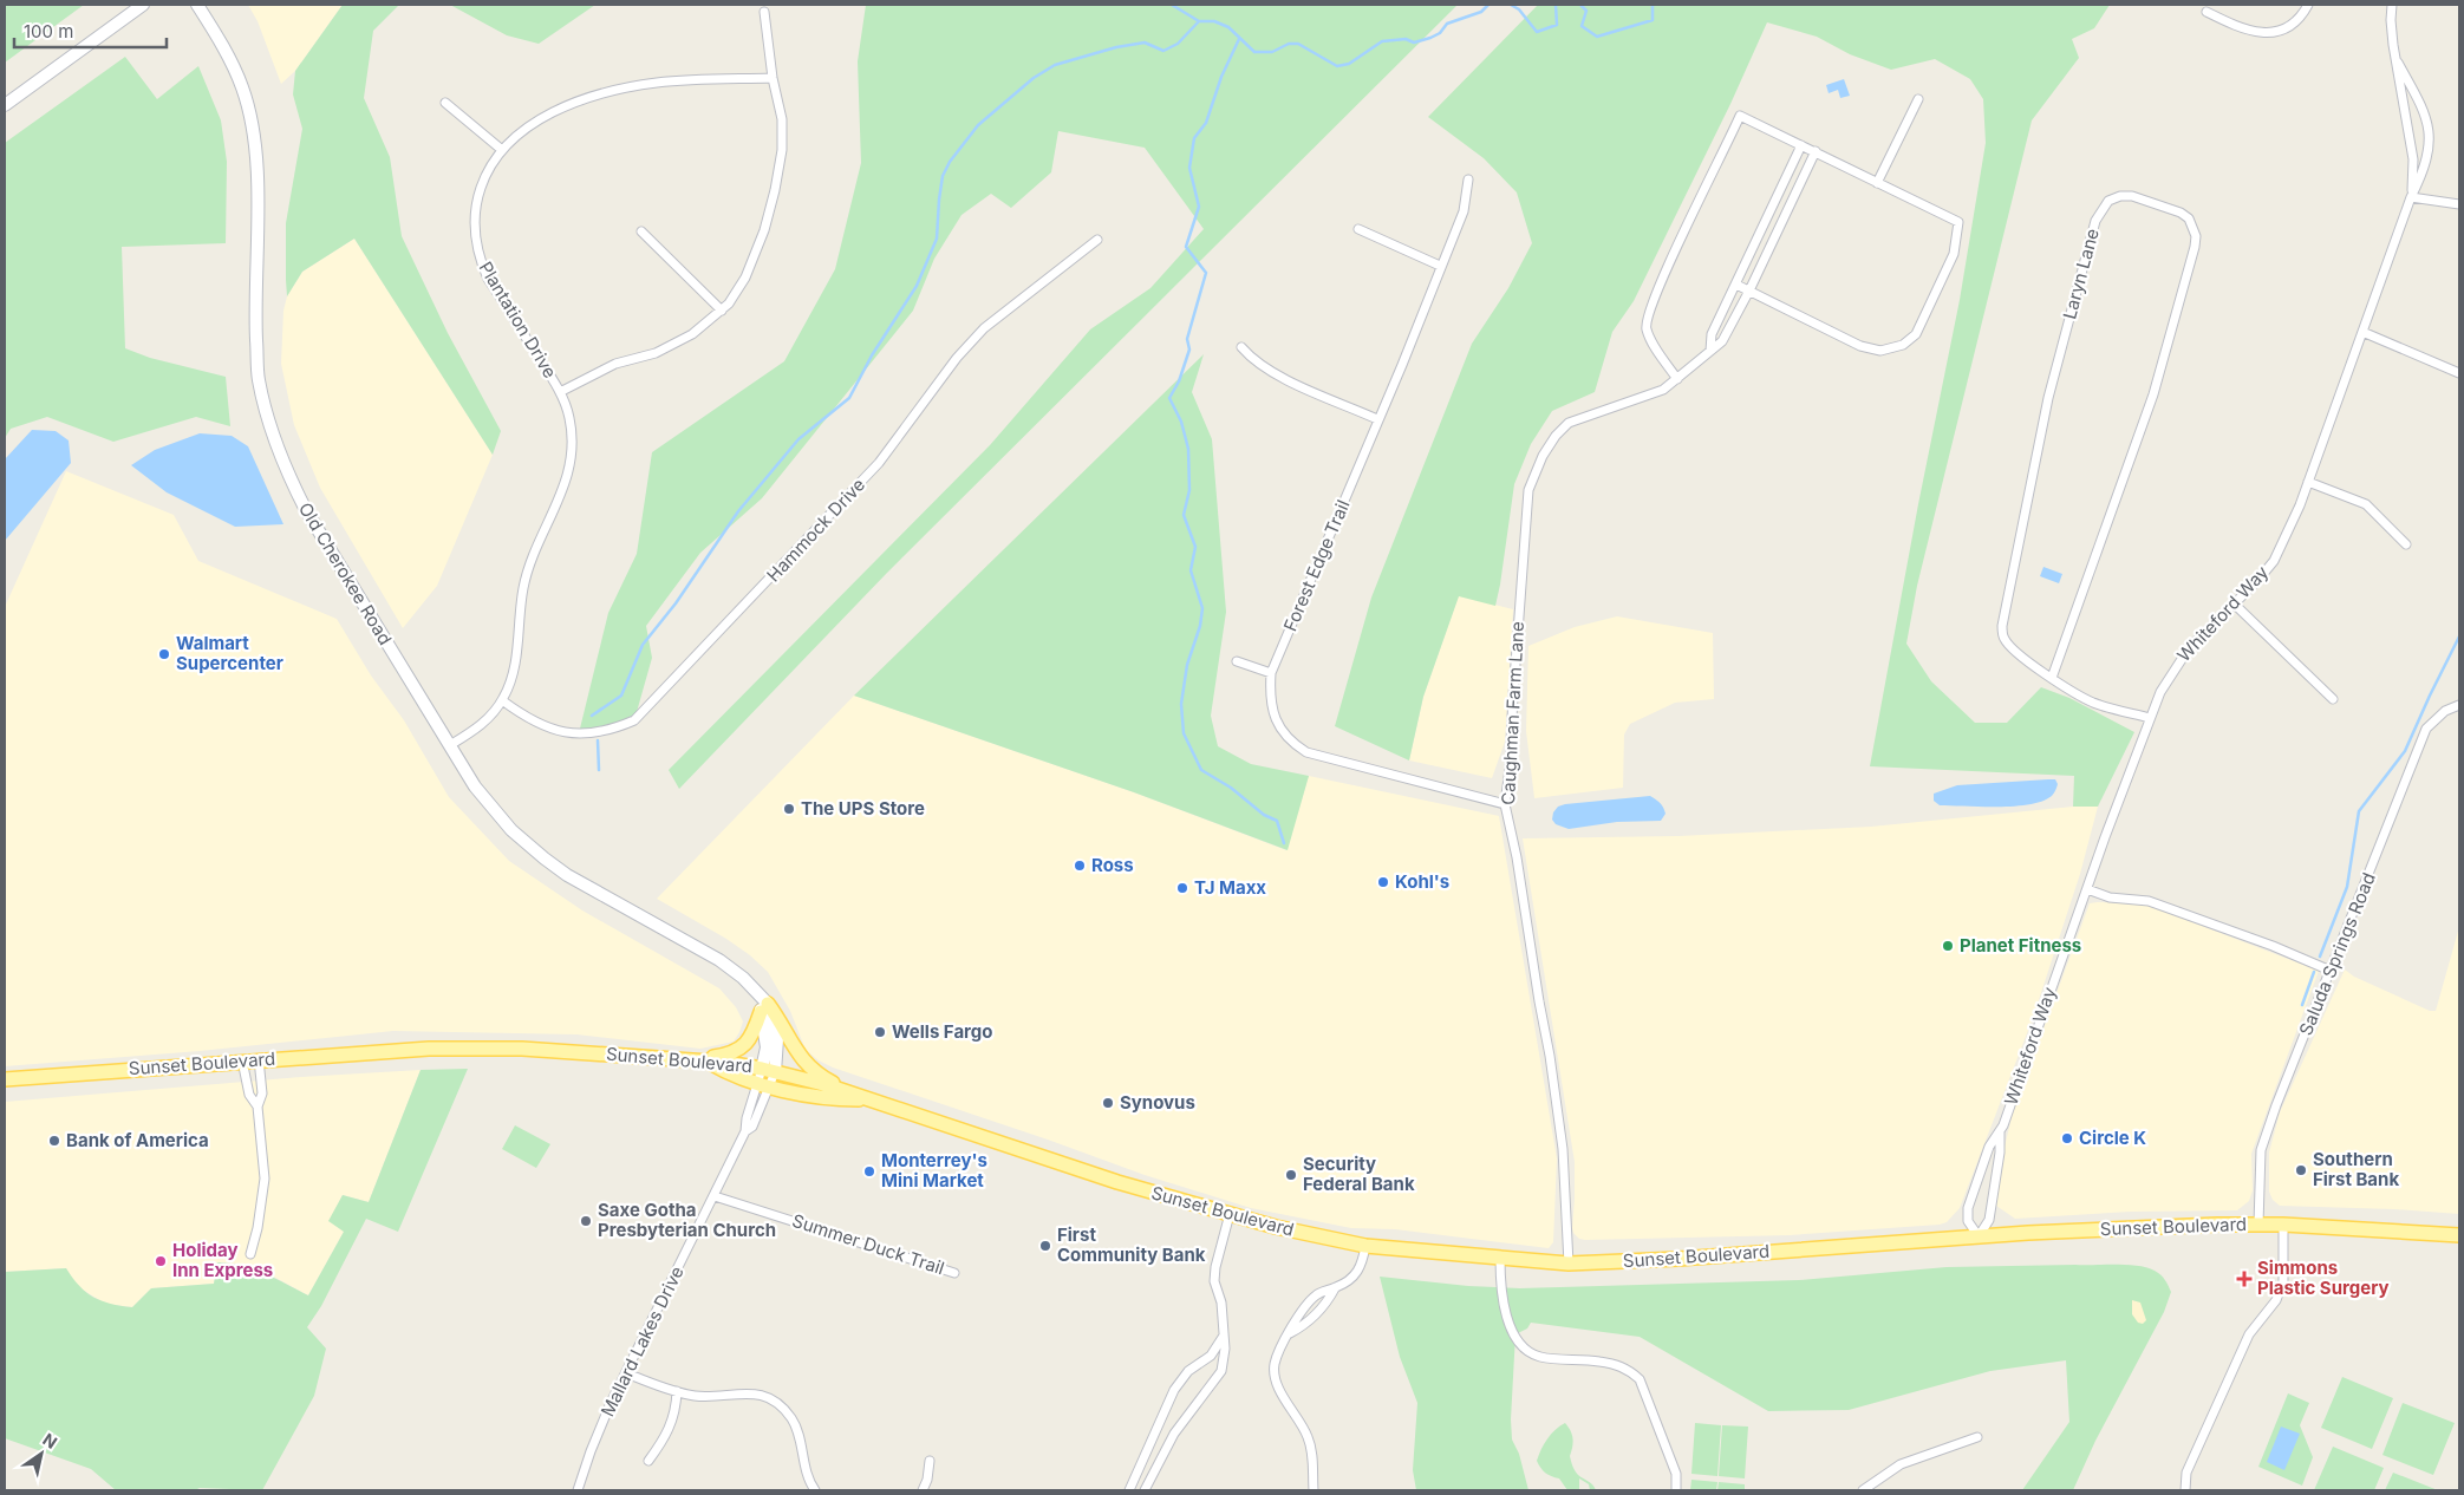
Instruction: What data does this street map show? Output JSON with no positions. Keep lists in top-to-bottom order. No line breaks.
{"streets":{"main road":["Sunset Boulevard"],"street":["Laryn Lane","Plantation Drive","Hammock Drive","Forest Edge Trail","Old Cherokee Road","Whiteford Way","Caughman Farm Lane","Saluda Springs Road","Summer Duck Trail","Mallard Lakes Drive"]},"crossings":[["Laryn Lane","Whiteford Way"],["Plantation Drive","Hammock Drive"],["Plantation Drive","Old Cherokee Road"],["Forest Edge Trail","Caughman Farm Lane"],["Old Cherokee Road","Sunset Boulevard"],["Old Cherokee Road","Mallard Lakes Drive"],["Whiteford Way","Sunset Boulevard"],["Caughman Farm Lane","Sunset Boulevard"],["Saluda Springs Road","Sunset Boulevard"],["Sunset Boulevard","Mallard Lakes Drive"],["Summer Duck Trail","Mallard Lakes Drive"]],"places":{"other":["Walmart Supercenter","The UPS Store","Ross","Kohl's","TJ Maxx","Planet Fitness","Wells Fargo","Synovus","Circle K","Bank of America","Southern First Bank","Monterrey's Mini Market","Security Federal Bank","Saxe Gotha Presbyterian Church","First Community Bank","Holiday Inn Express"],"health":["Simmons Plastic Surgery"]},"scale_bar":"100 m","north":"top right"}
